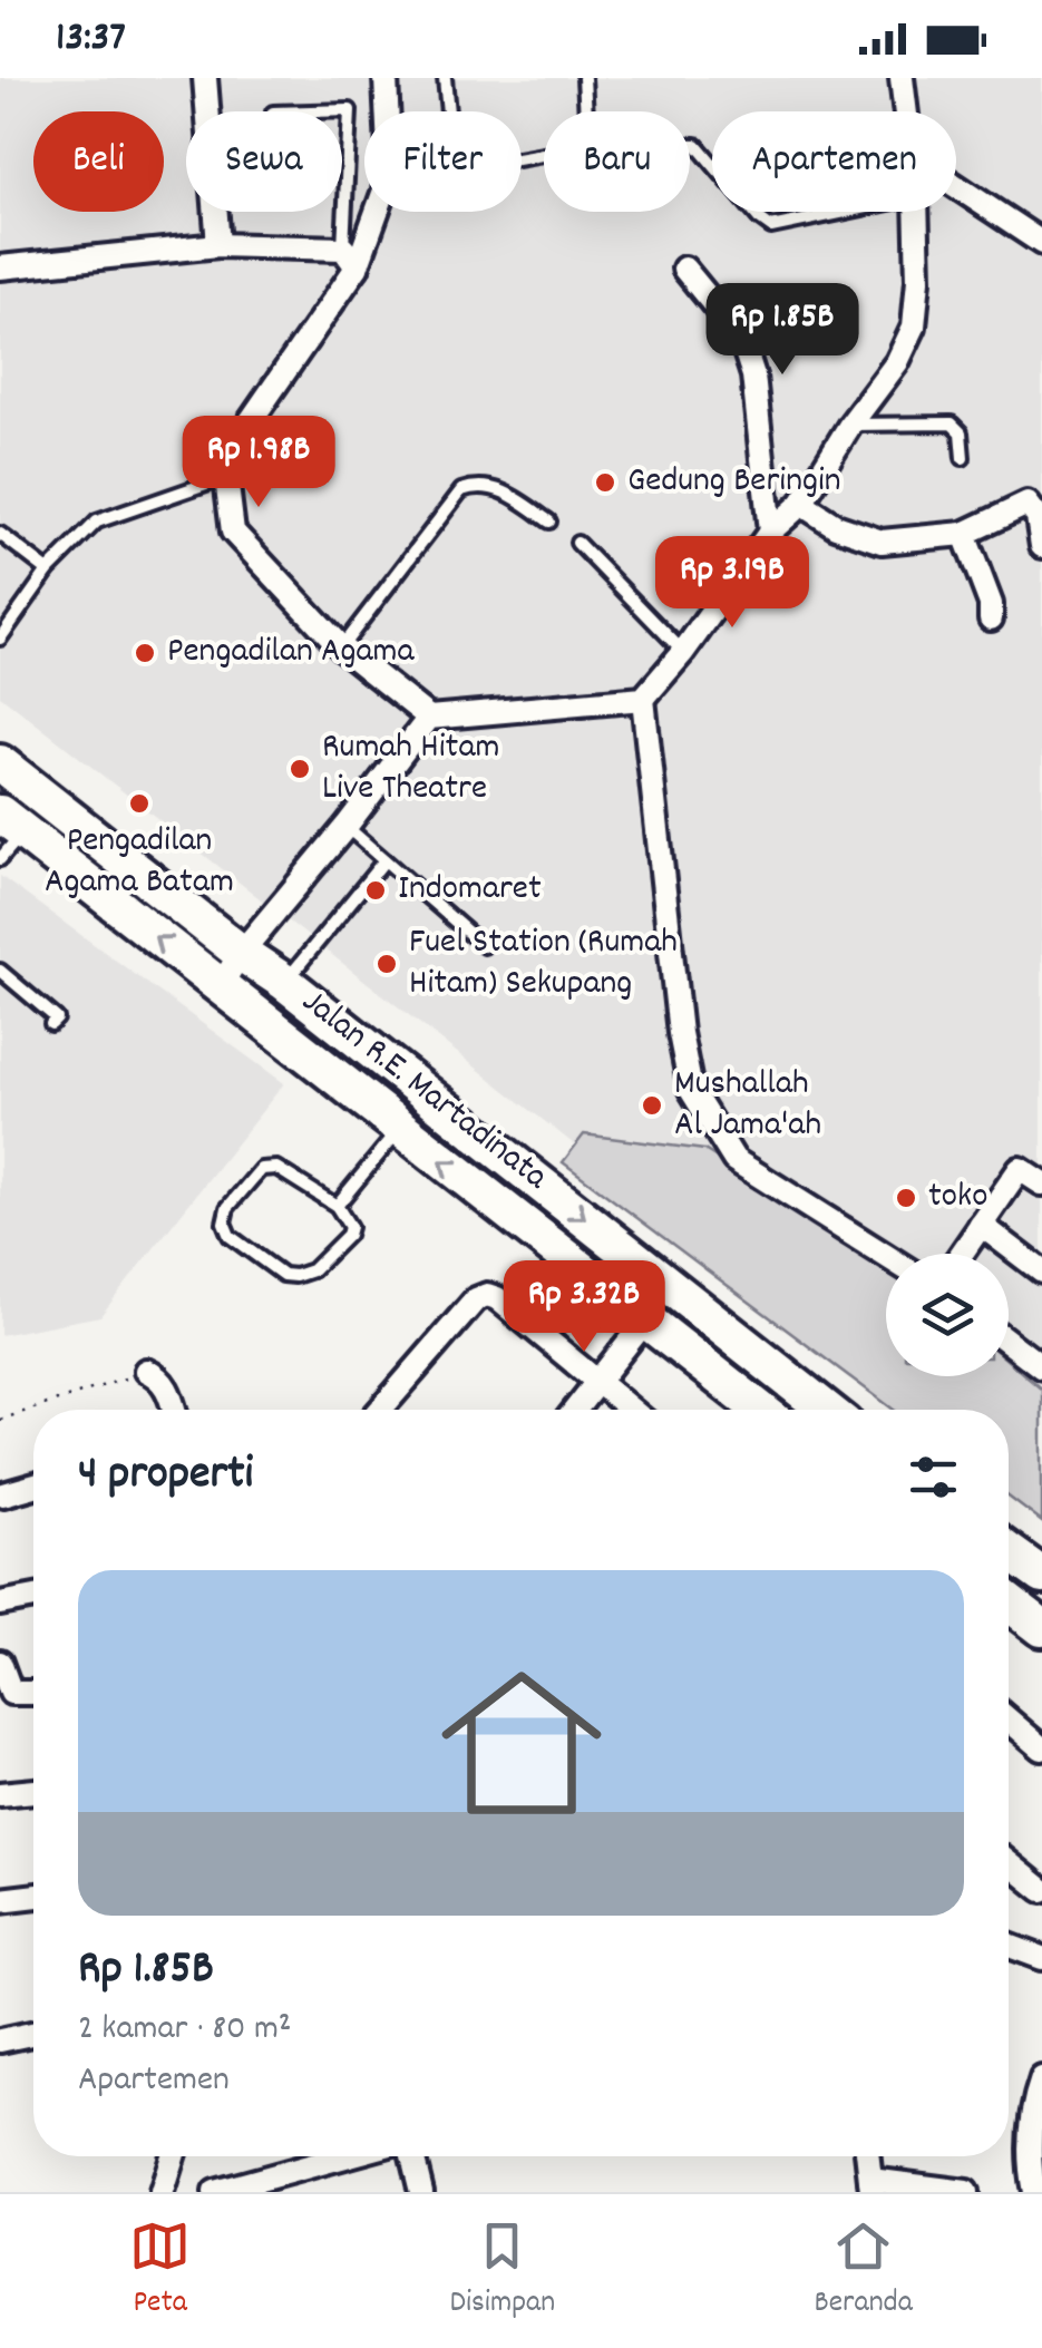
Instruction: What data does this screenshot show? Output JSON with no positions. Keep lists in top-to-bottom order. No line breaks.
{"streets":{"highway":["Jalan R.E. Martadinata"]},"places":["Gedung Beringin","Pengadilan Agama","Rumah Hitam Live Theatre","Pengadilan Agama Batam","Indomaret","Fuel Station (Rumah Hitam) Sekupang","Mushallah Al Jama'ah","toko"],"page":{"status":"13:37","chip":["Beli","Sewa","Filter","Baru","Apartemen"],"price":["Rp 1.85B","Rp 1.98B","Rp 3.19B","Rp 3.32B"],"heading":"4 properti","list":[{"name":"Rp 1.85B","note":"2 kamar · 80 m² · Apartemen"}],"tabs":["Peta","Disimpan","Beranda"]}}
